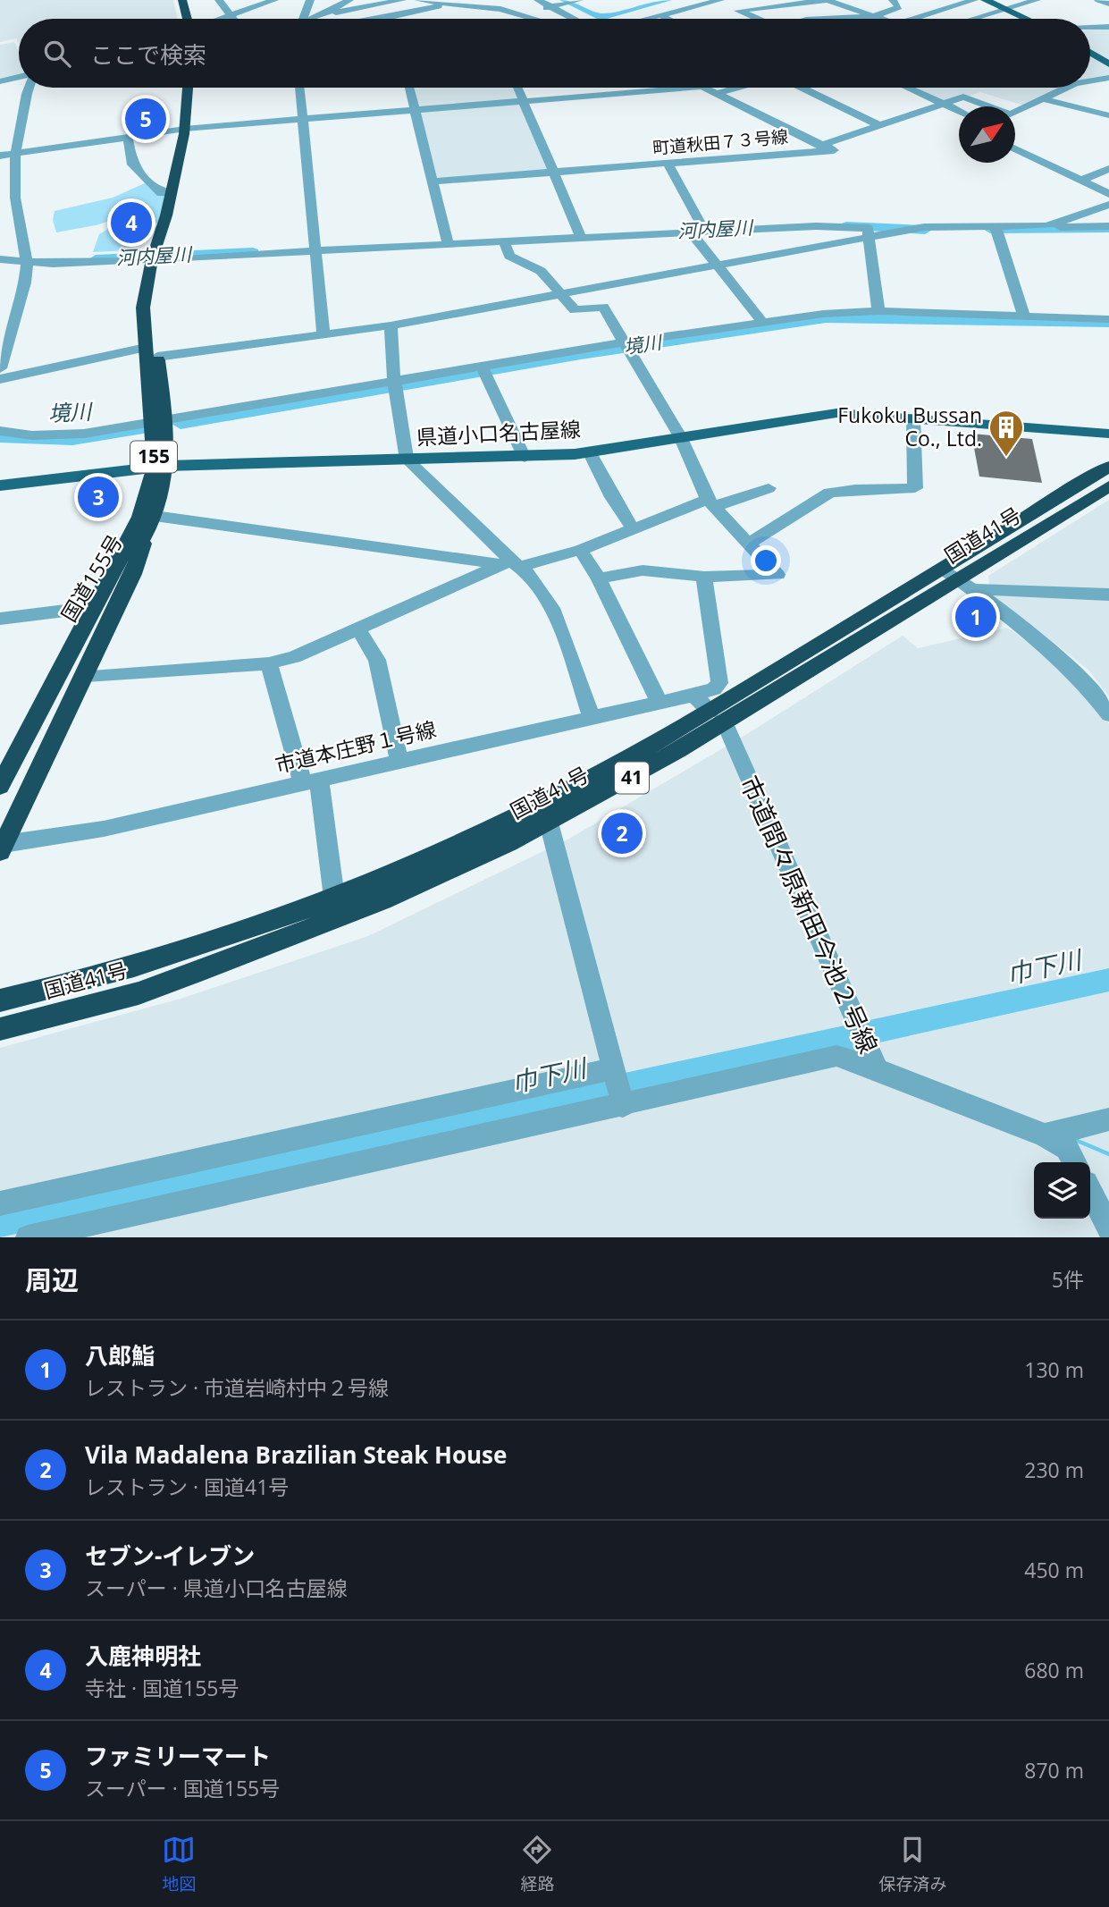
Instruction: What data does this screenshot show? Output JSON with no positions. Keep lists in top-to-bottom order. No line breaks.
{"streets":{"highway":["155","国道41号","国道155号","41"],"main road":["県道小口名古屋線"],"street":["町道秋田７３号線","市道本庄野１号線","市道間々原新田今池２号線"]},"crossings":[["県道小口名古屋線","国道155号"],["155","国道155号"],["155","市道本庄野１号線"],["国道41号","市道間々原新田今池２号線"]],"water":["河内屋川","境川","巾下川"],"places":{"building":["Fukoku Bussan Co., Ltd."]},"north":"top right","page":{"search":"ここで検索","pins":["5","4","3","1","2"],"heading":["周辺","5件"],"list":[{"mark":"1","name":"八郎鮨","note":"レストラン · 市道岩崎村中２号線","value":"130 m"},{"mark":"2","name":"Vila Madalena Brazilian Steak House","note":"レストラン · 国道41号","value":"230 m"},{"mark":"3","name":"セブン-イレブン","note":"スーパー · 県道小口名古屋線","value":"450 m"},{"mark":"4","name":"入鹿神明社","note":"寺社 · 国道155号","value":"680 m"},{"mark":"5","name":"ファミリーマート","note":"スーパー · 国道155号","value":"870 m"}],"nav":["地図","経路","保存済み"]}}
